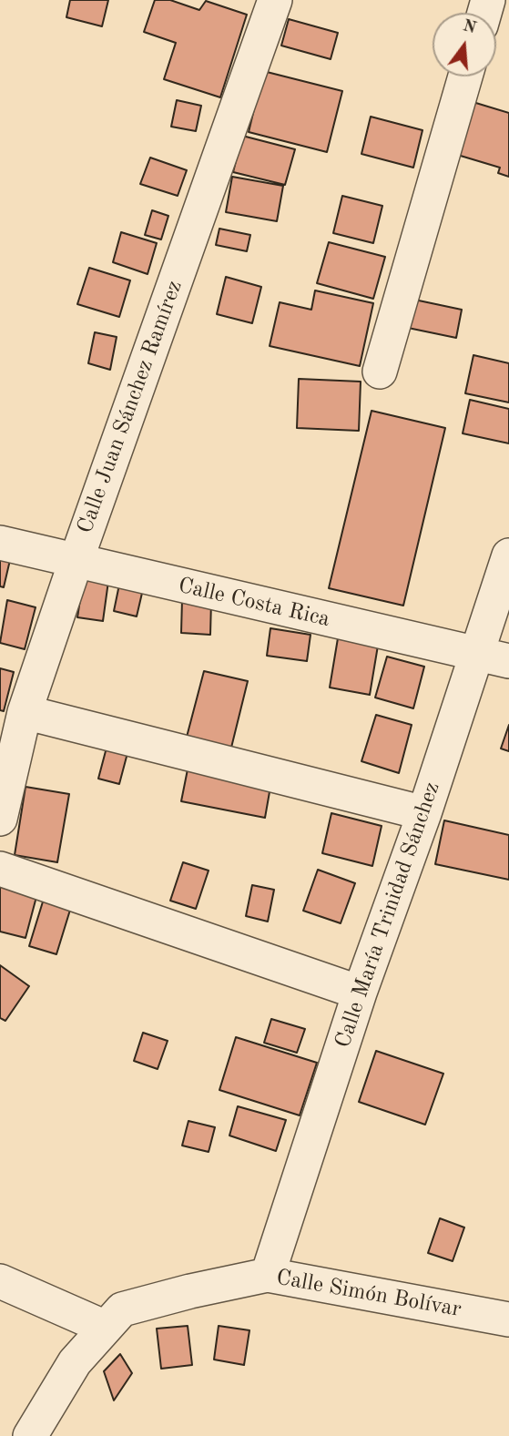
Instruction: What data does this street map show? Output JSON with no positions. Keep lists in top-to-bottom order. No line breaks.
{"streets":{"street":["Calle Juan Sánchez Ramírez","Calle Costa Rica","Calle María Trinidad Sánchez","Calle Simón Bolívar"]},"crossings":[["Calle Juan Sánchez Ramírez","Calle Costa Rica"],["Calle Costa Rica","Calle María Trinidad Sánchez"],["Calle María Trinidad Sánchez","Calle Simón Bolívar"]],"north":"top"}
